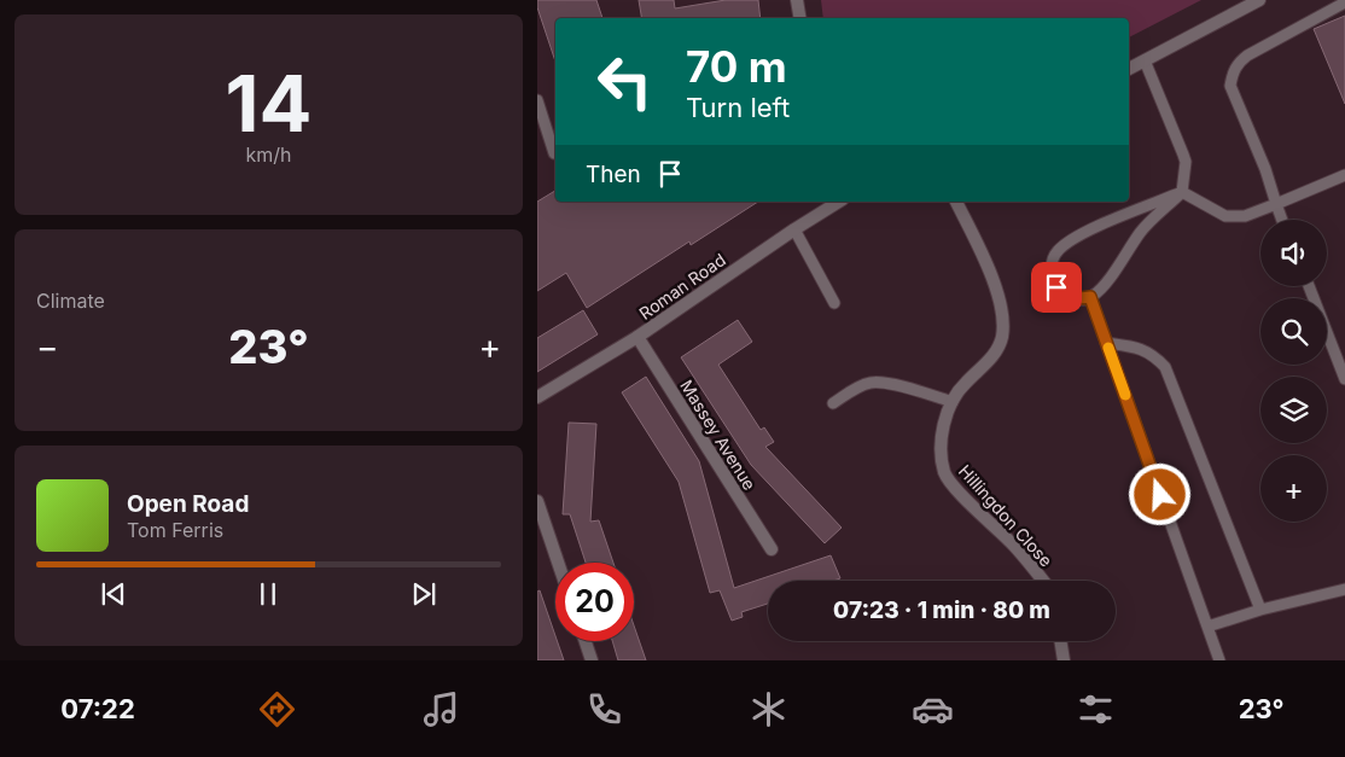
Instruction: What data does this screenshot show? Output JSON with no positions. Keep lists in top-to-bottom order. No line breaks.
{"streets":{"street":["Roman Road","Massey Avenue","Hillingdon Close"]},"crossings":[["Roman Road","Massey Avenue"]],"page":{"tile":[["14","km/h"],"Climate"],"turn":["70 m","Turn left"],"then":"Then","map_buttons":"+","heat":["−","23°","+"],"song":["Open Road","Tom Ferris"],"limit":"20","trip":"07:23 · 1 min · 80 m","tabs":["07:22","23°"]}}
